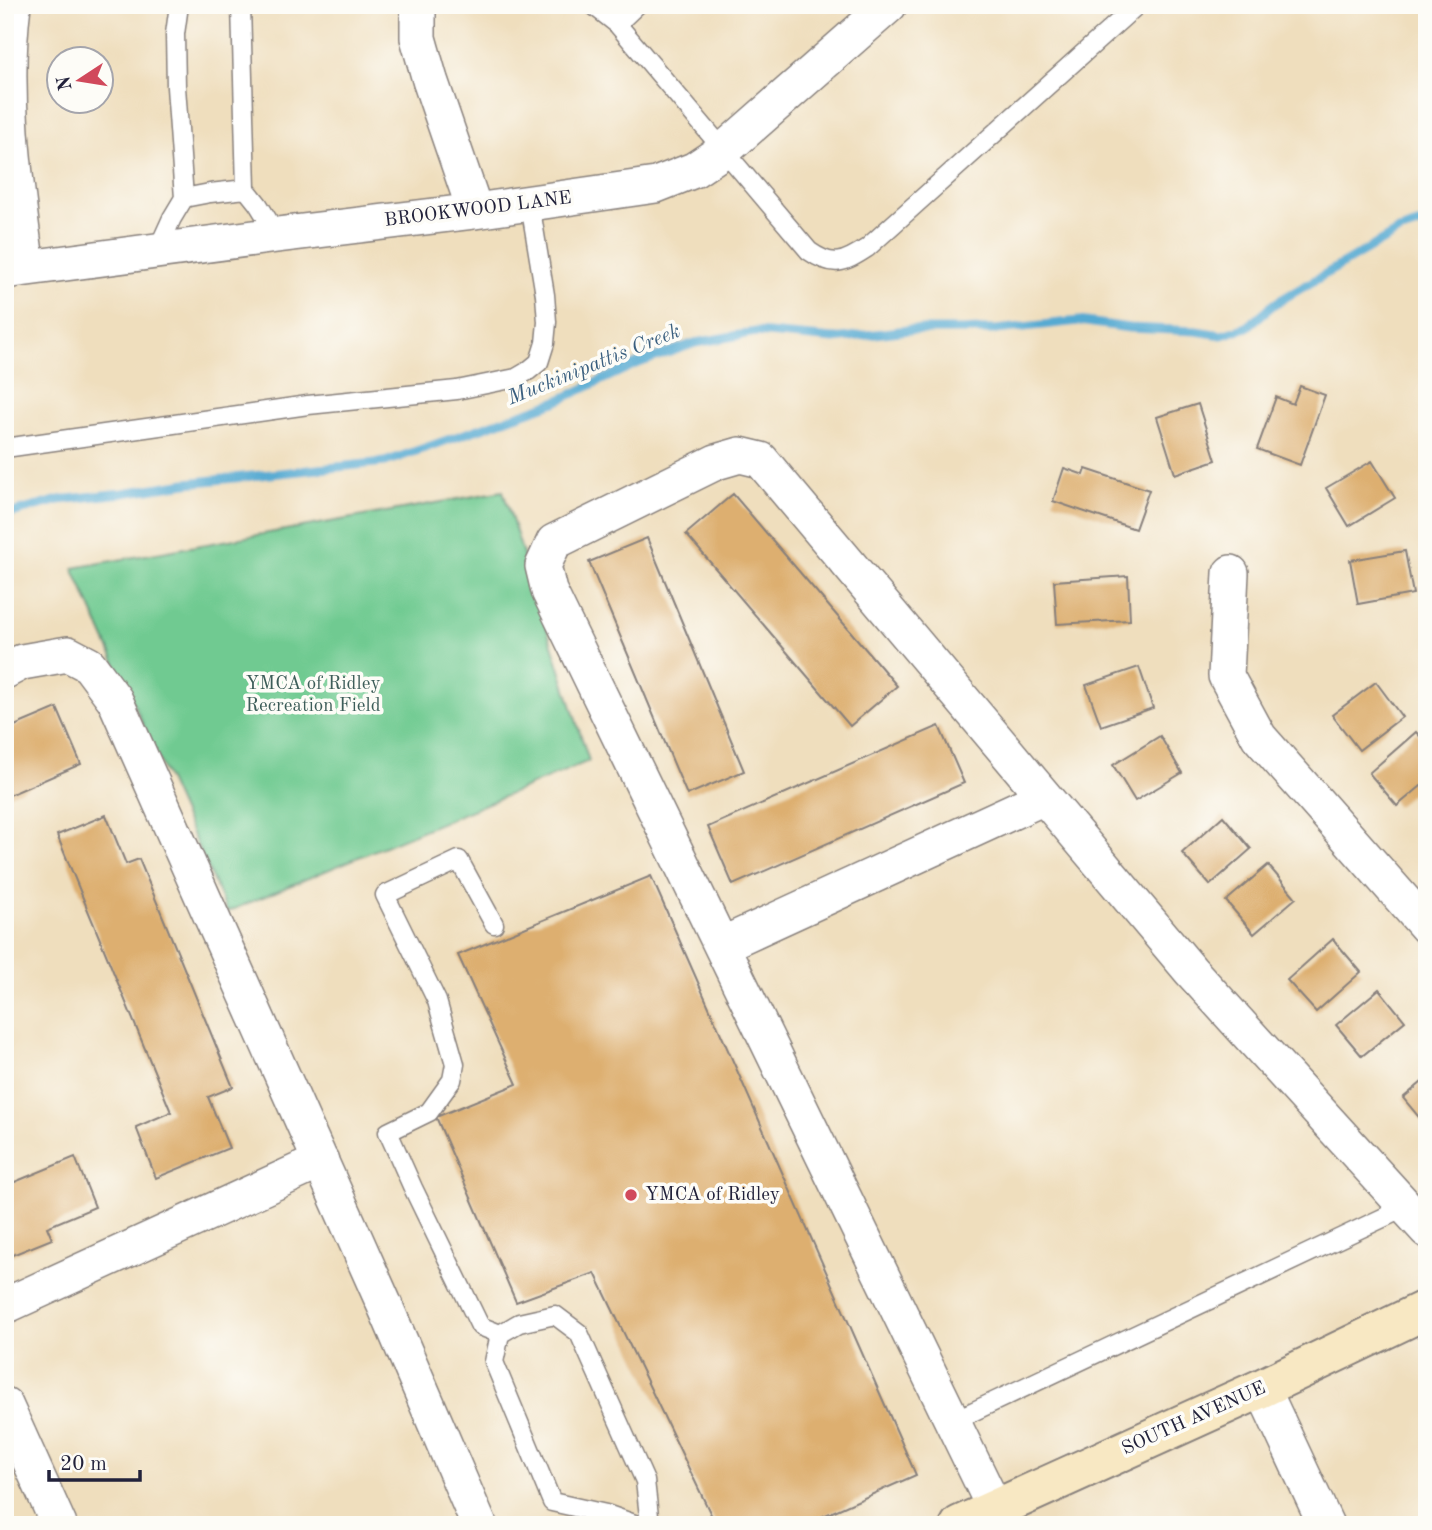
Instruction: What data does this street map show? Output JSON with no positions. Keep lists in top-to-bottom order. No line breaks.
{"streets":{"street":["BROOKWOOD LANE","SOUTH AVENUE"]},"water":["Muckinipattis Creek"],"parks":["YMCA of Ridley Recreation Field"],"places":["YMCA of Ridley"],"scale_bar":"20 m","north":"left"}
